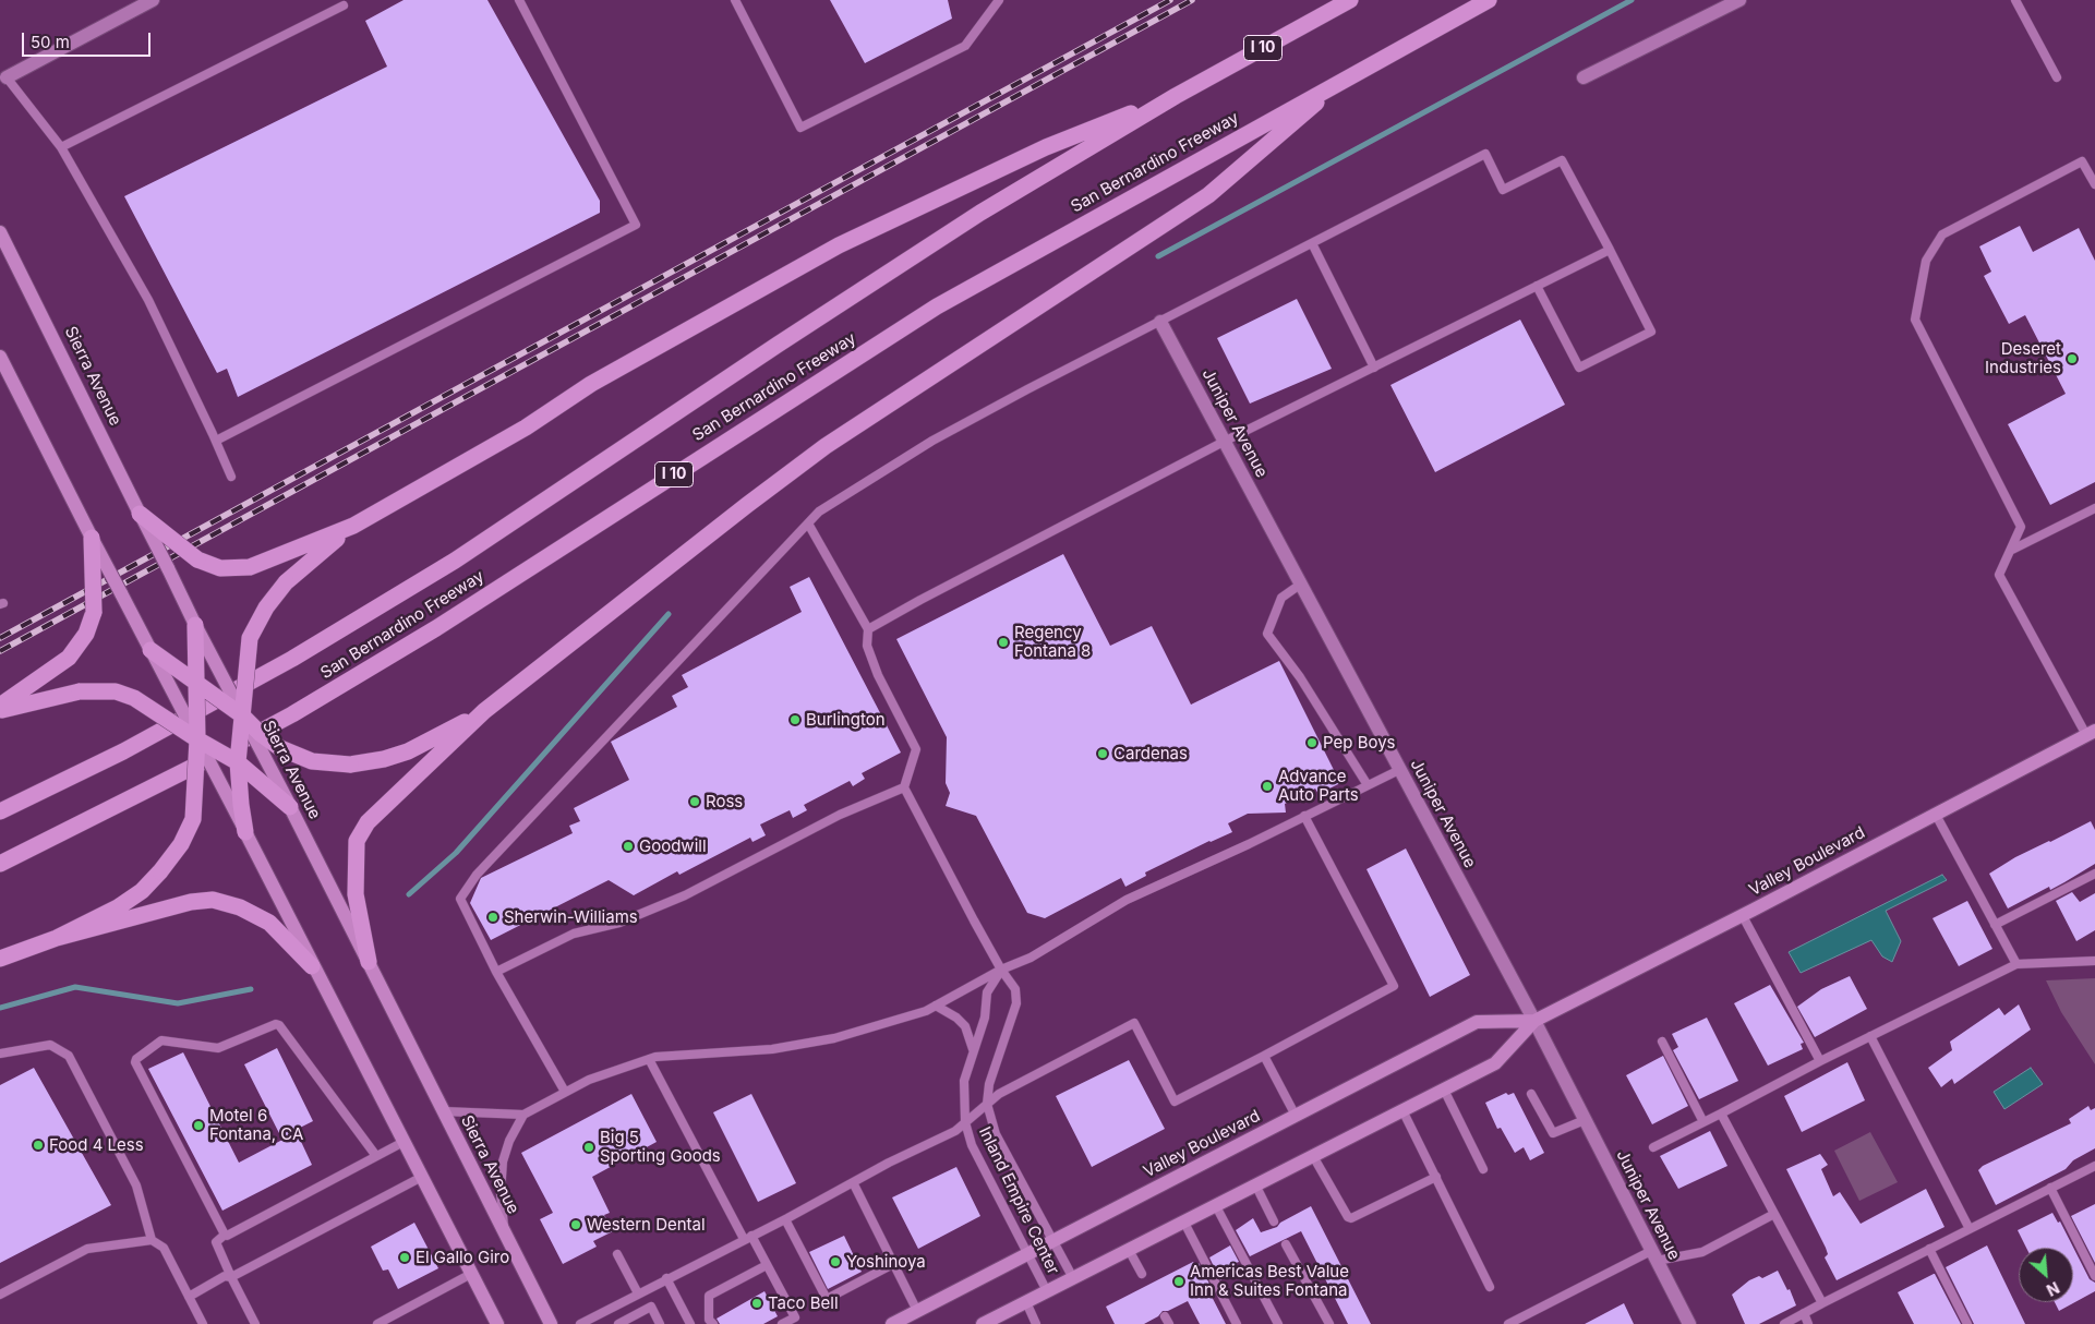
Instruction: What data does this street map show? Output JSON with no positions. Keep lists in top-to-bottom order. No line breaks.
{"streets":{"highway":["I 10","San Bernardino Freeway"],"main road":["Sierra Avenue","Valley Boulevard"],"street":["Juniper Avenue"],"lane":["Inland Empire Center"]},"crossings":[["Juniper Avenue","Valley Boulevard"],["Valley Boulevard","Inland Empire Center"]],"places":["Deseret Industries","Regency Fontana 8","Burlington","Pep Boys","Cardenas","Advance Auto Parts","Ross","Goodwill","Sherwin-Williams","Motel 6 Fontana, CA","Food 4 Less","Big 5 Sporting Goods","Western Dental","El Gallo Giro","Yoshinoya","Americas Best Value Inn & Suites Fontana","Taco Bell"],"scale_bar":"50 m","north":"bottom right"}
